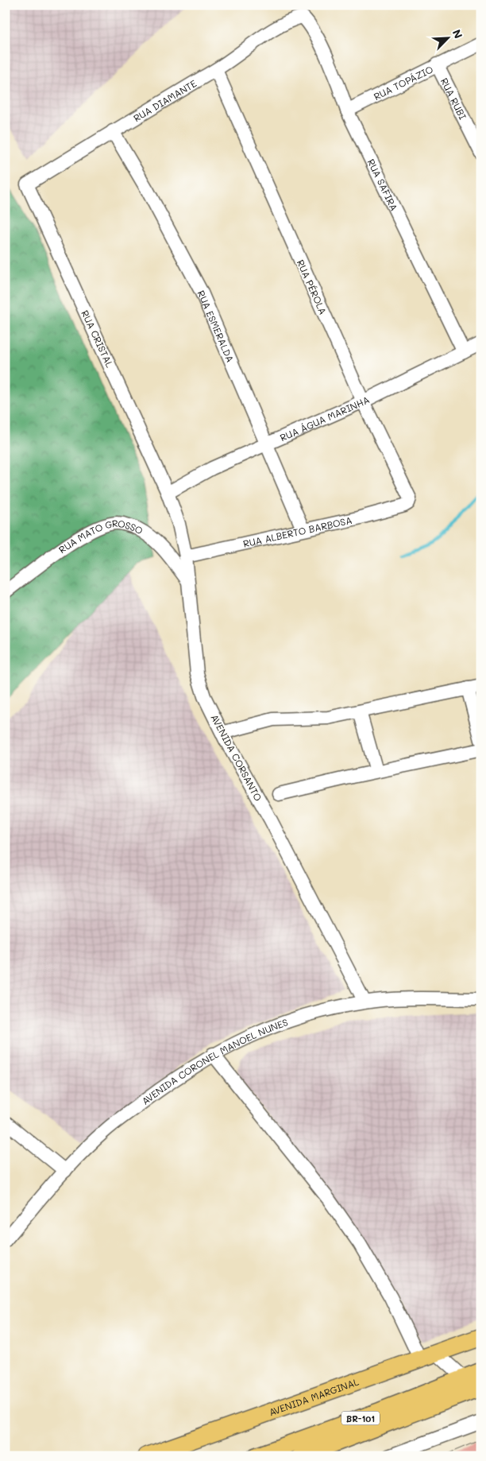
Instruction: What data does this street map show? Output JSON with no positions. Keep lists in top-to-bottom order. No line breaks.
{"streets":{"main road":["AVENIDA MARGINAL","BR-101"],"street":["RUA TOPÁZIO","RUA RUBI","RUA DIAMANTE","RUA SAFIRA","RUA PÉROLA","RUA ESMERALDA","RUA CRISTAL","RUA ÁGUA MARINHA","RUA ALBERTO BARBOSA","RUA MATO GROSSO","AVENIDA CORSANTO","AVENIDA CORONEL MANOEL NUNES"]},"crossings":[["RUA TOPÁZIO","RUA RUBI"],["RUA TOPÁZIO","RUA SAFIRA"],["RUA DIAMANTE","RUA SAFIRA"],["RUA DIAMANTE","RUA PÉROLA"],["RUA DIAMANTE","RUA ESMERALDA"],["RUA DIAMANTE","RUA CRISTAL"],["RUA SAFIRA","RUA ÁGUA MARINHA"],["RUA PÉROLA","RUA ÁGUA MARINHA"],["RUA PÉROLA","RUA ALBERTO BARBOSA"],["RUA ESMERALDA","RUA ÁGUA MARINHA"],["RUA ESMERALDA","RUA ALBERTO BARBOSA"],["RUA CRISTAL","RUA ÁGUA MARINHA"],["RUA CRISTAL","AVENIDA CORSANTO"],["RUA ÁGUA MARINHA","AVENIDA CORSANTO"],["RUA ALBERTO BARBOSA","AVENIDA CORSANTO"],["RUA MATO GROSSO","AVENIDA CORSANTO"],["AVENIDA CORSANTO","AVENIDA CORONEL MANOEL NUNES"]],"north":"top right"}
